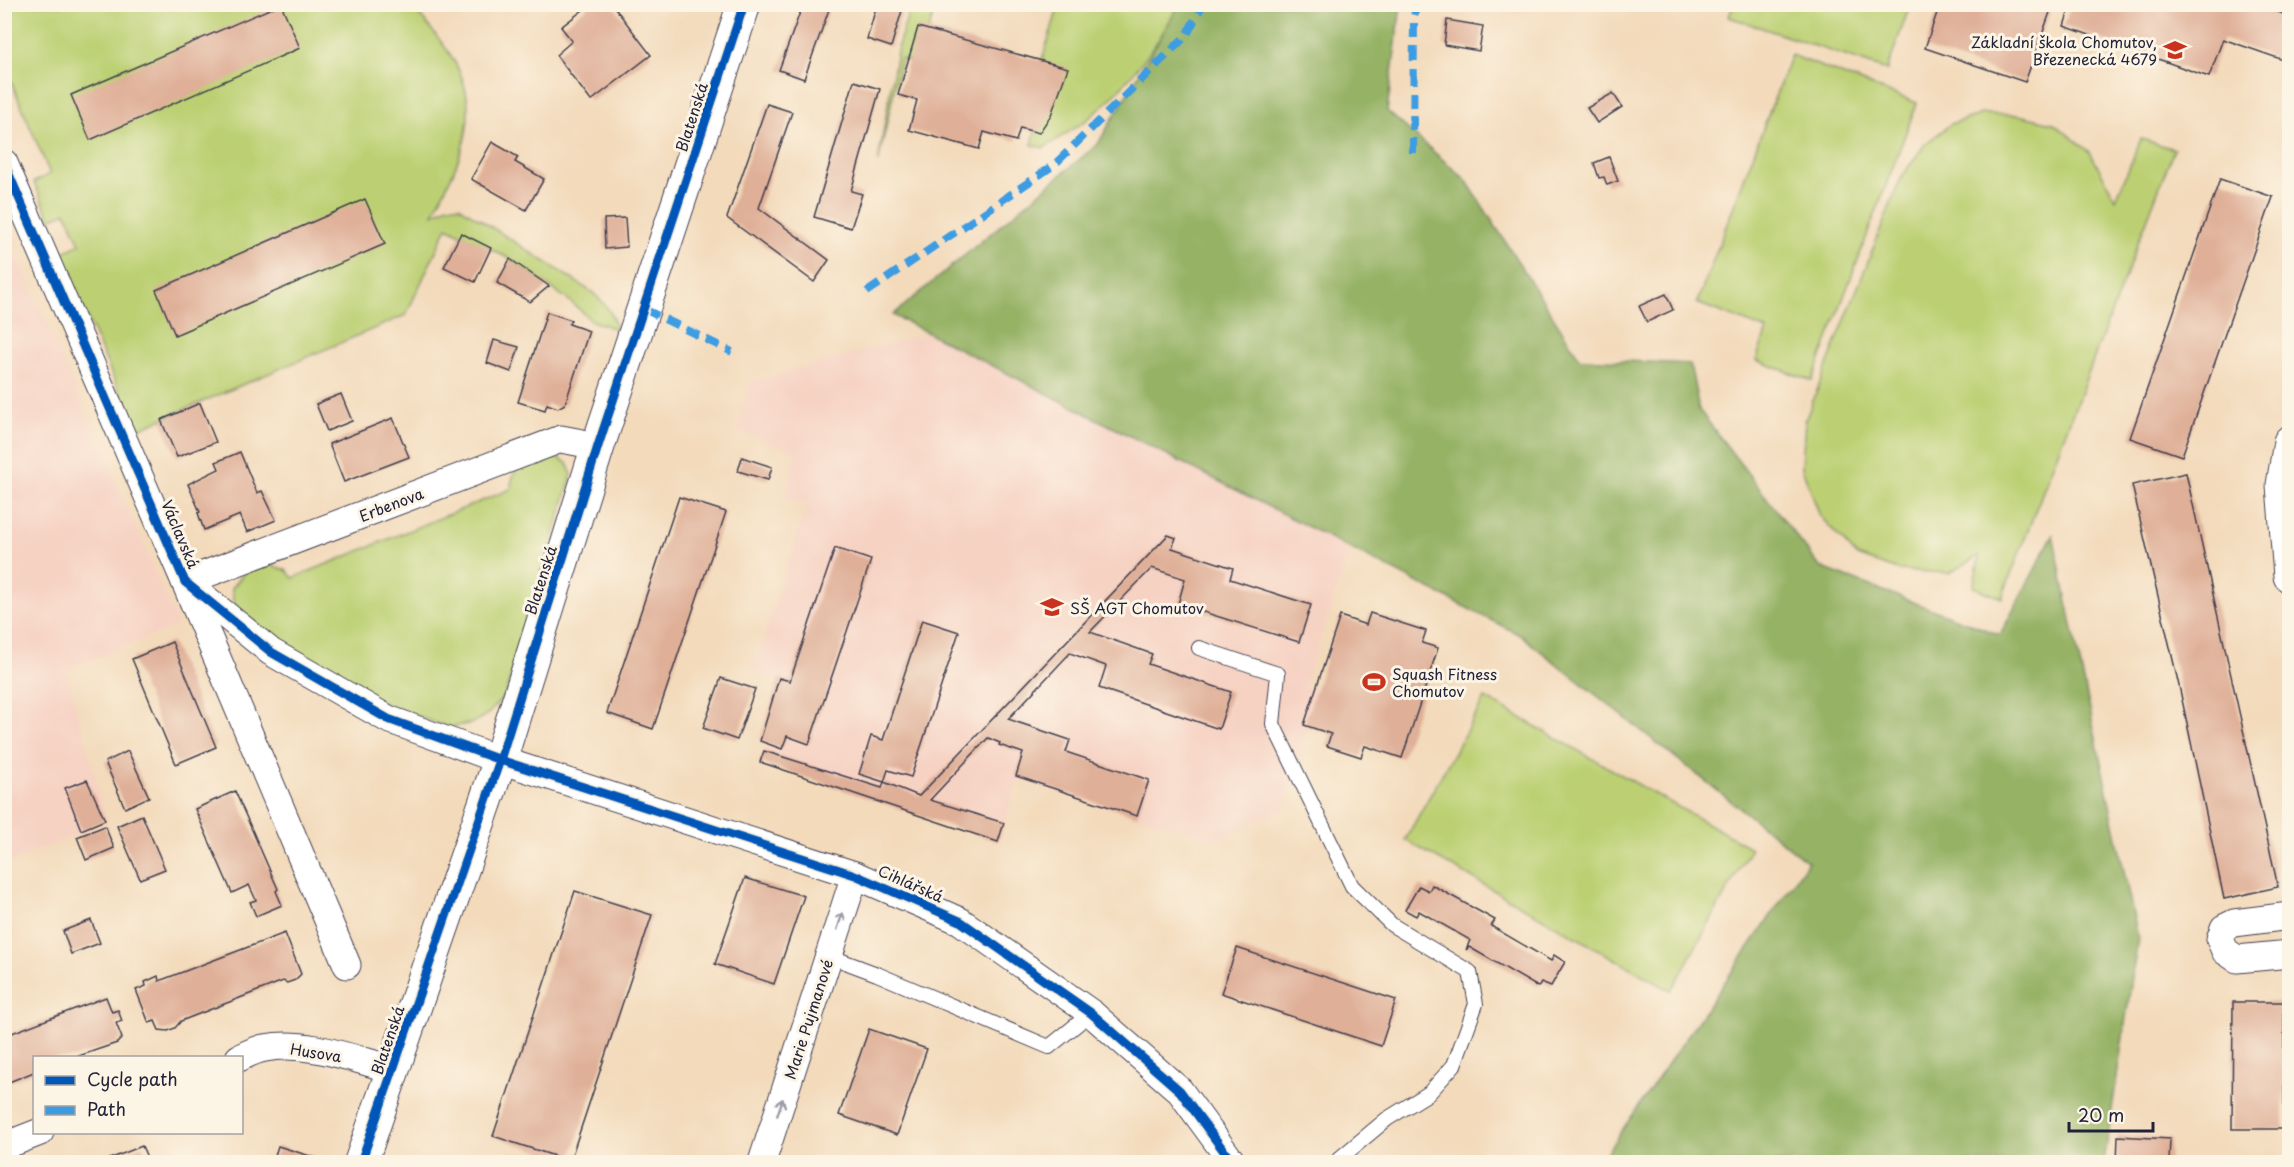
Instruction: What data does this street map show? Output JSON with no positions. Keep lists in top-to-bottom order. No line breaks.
{"streets":{"street":["Blatenská","Erbenova","Václavská","Cihlářská","Marie Pujmanové","Husova"]},"crossings":[["Blatenská","Erbenova"],["Blatenská","Václavská"],["Blatenská","Cihlářská"],["Blatenská","Husova"],["Erbenova","Václavská"],["Václavská","Cihlářská"],["Cihlářská","Marie Pujmanové"]],"one_way":["Marie Pujmanové"],"places":{"school or university":["Základní škola Chomutov, Březenecká 4679","SŠ AGT Chomutov"],"sports":["Squash Fitness Chomutov"]},"legend":["Cycle path","Path"],"scale_bar":"20 m"}
